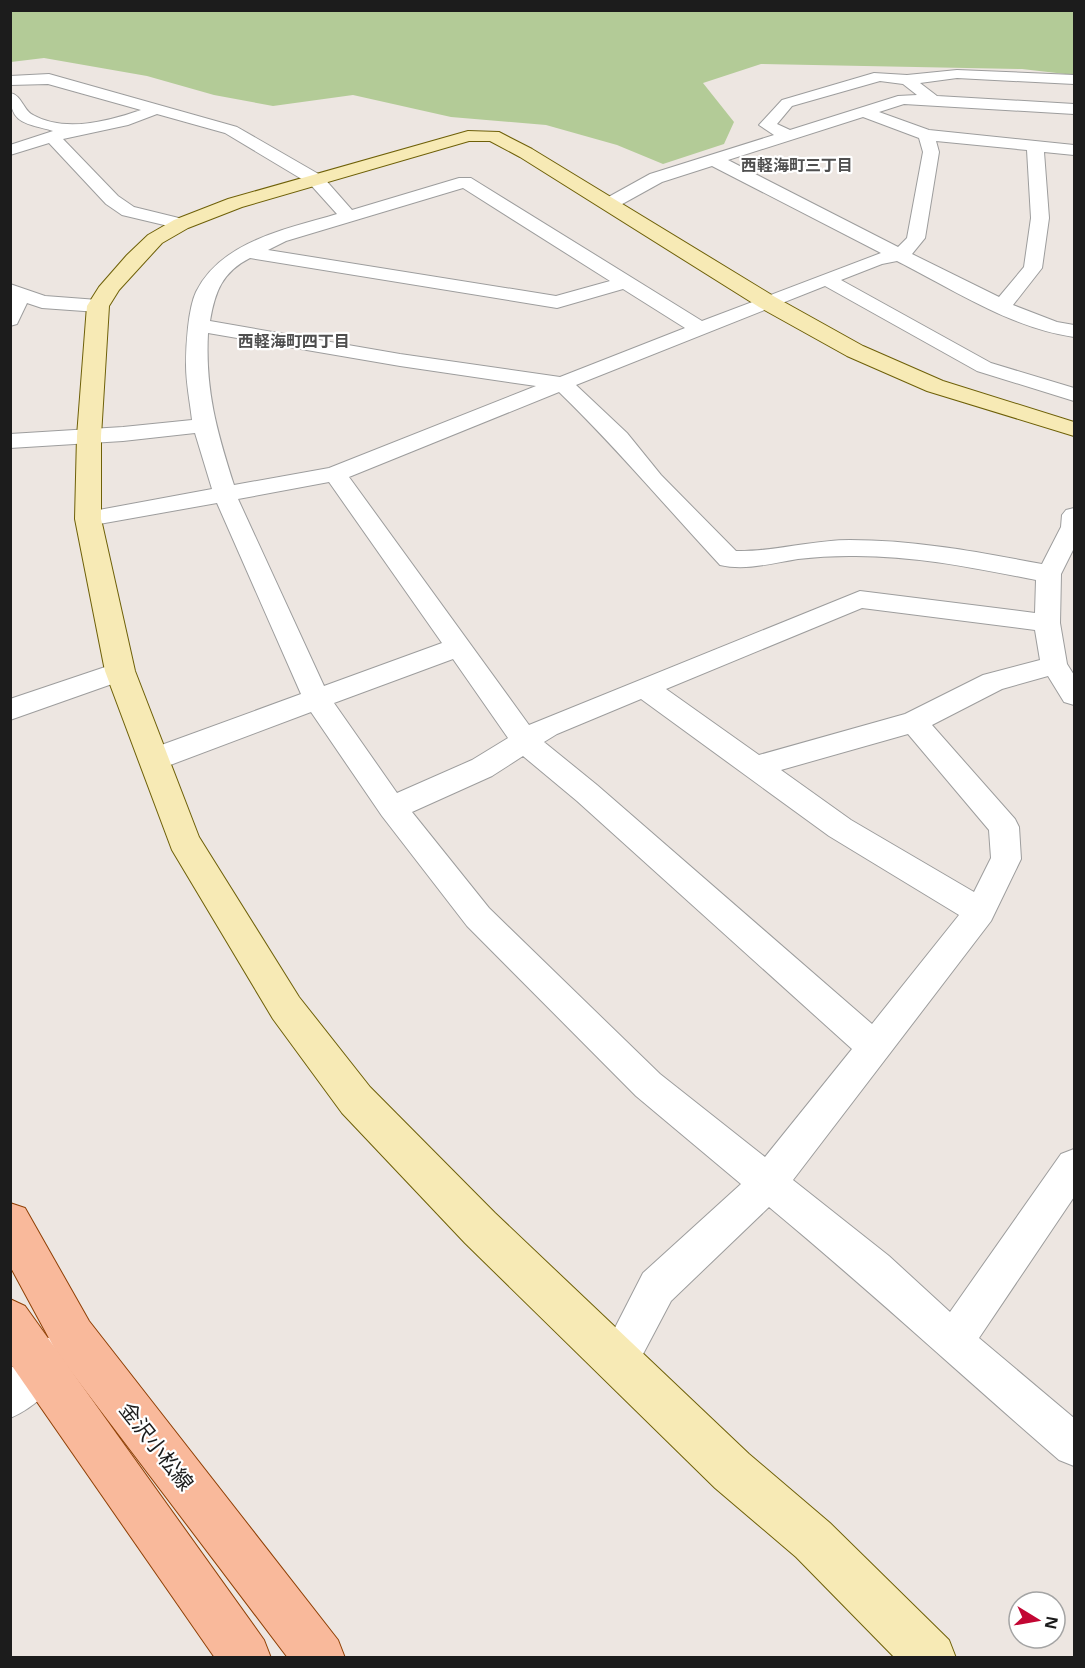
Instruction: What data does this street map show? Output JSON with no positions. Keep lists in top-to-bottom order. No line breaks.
{"streets":{"main road":["金沢小松線"]},"districts":["西軽海町三丁目","西軽海町四丁目"],"north":"right"}
